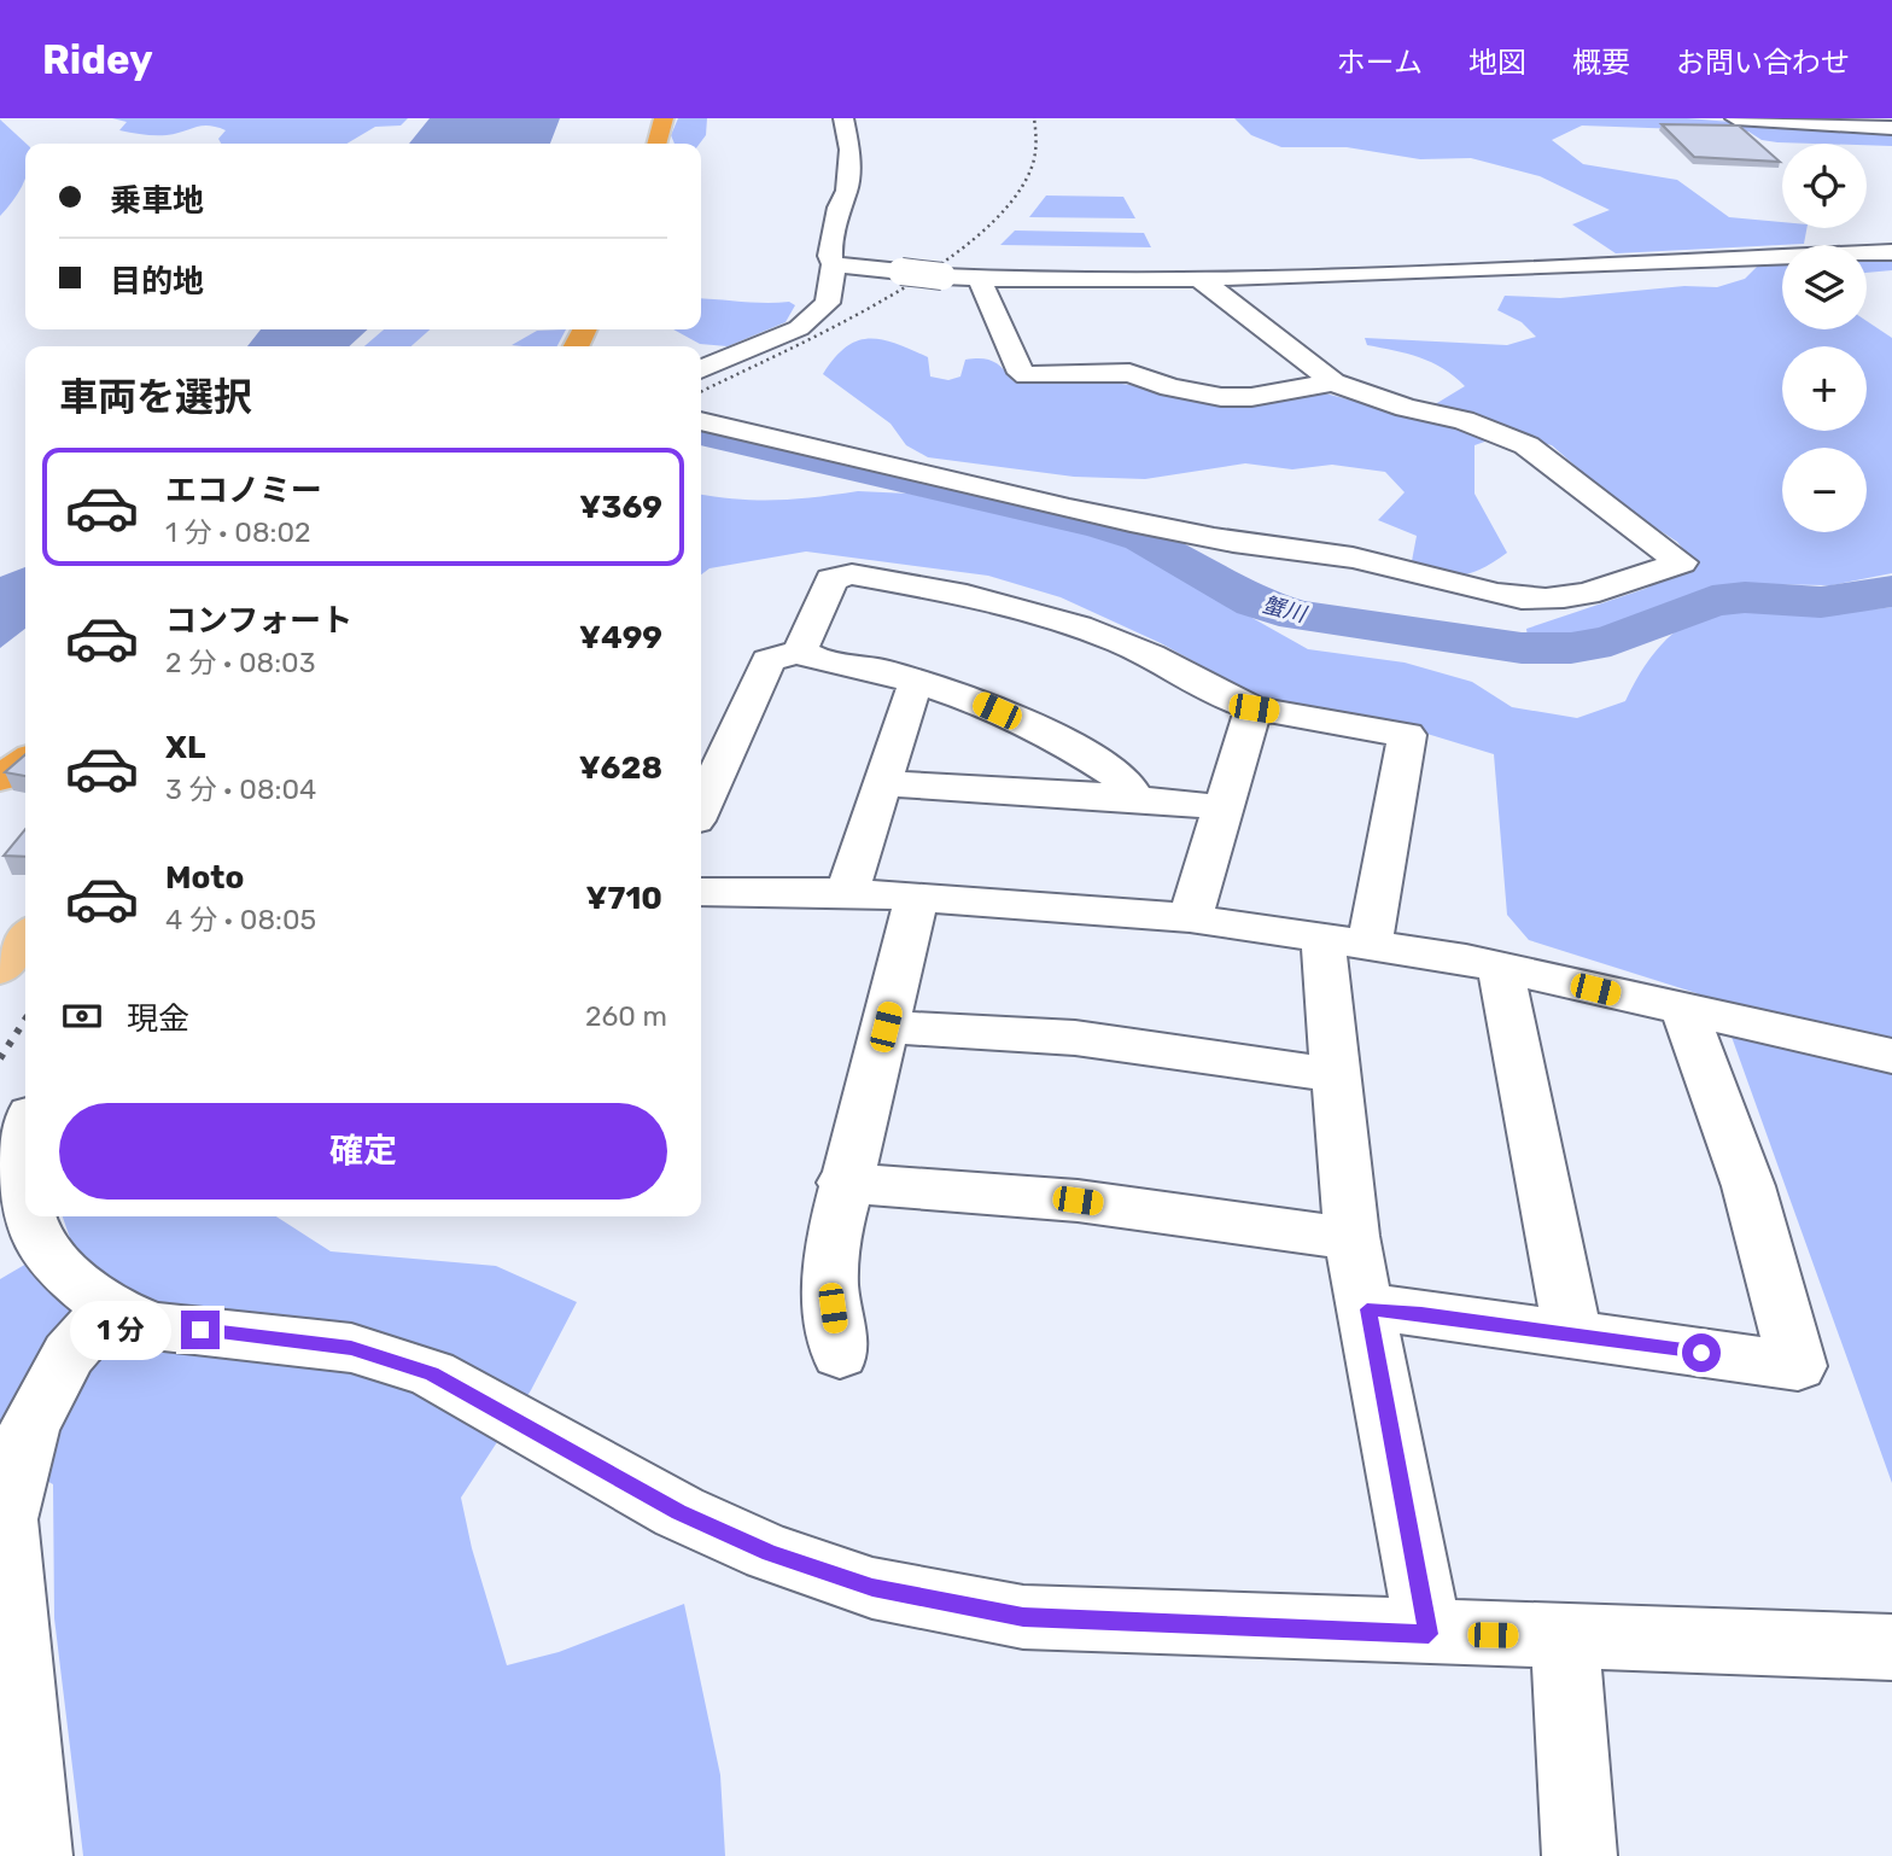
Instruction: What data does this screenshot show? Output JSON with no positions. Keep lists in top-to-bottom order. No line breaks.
{"water":["蟹川"],"page":{"header":"Ridey","nav":["ホーム","地図","概要","お問い合わせ"],"map_buttons":["+","−"],"banner":["乗車地","目的地"],"heading":"車両を選択","list":[{"name":"エコノミー","note":"1 分 · 08:02","value":"¥369"},{"name":"コンフォート","note":"2 分 · 08:03","value":"¥499"},{"name":"XL","note":"3 分 · 08:04","value":"¥628"},{"name":"Moto","note":"4 分 · 08:05","value":"¥710"}],"pay":["現金","260 m"],"buttons":"確定","bubble":"1 分"}}
